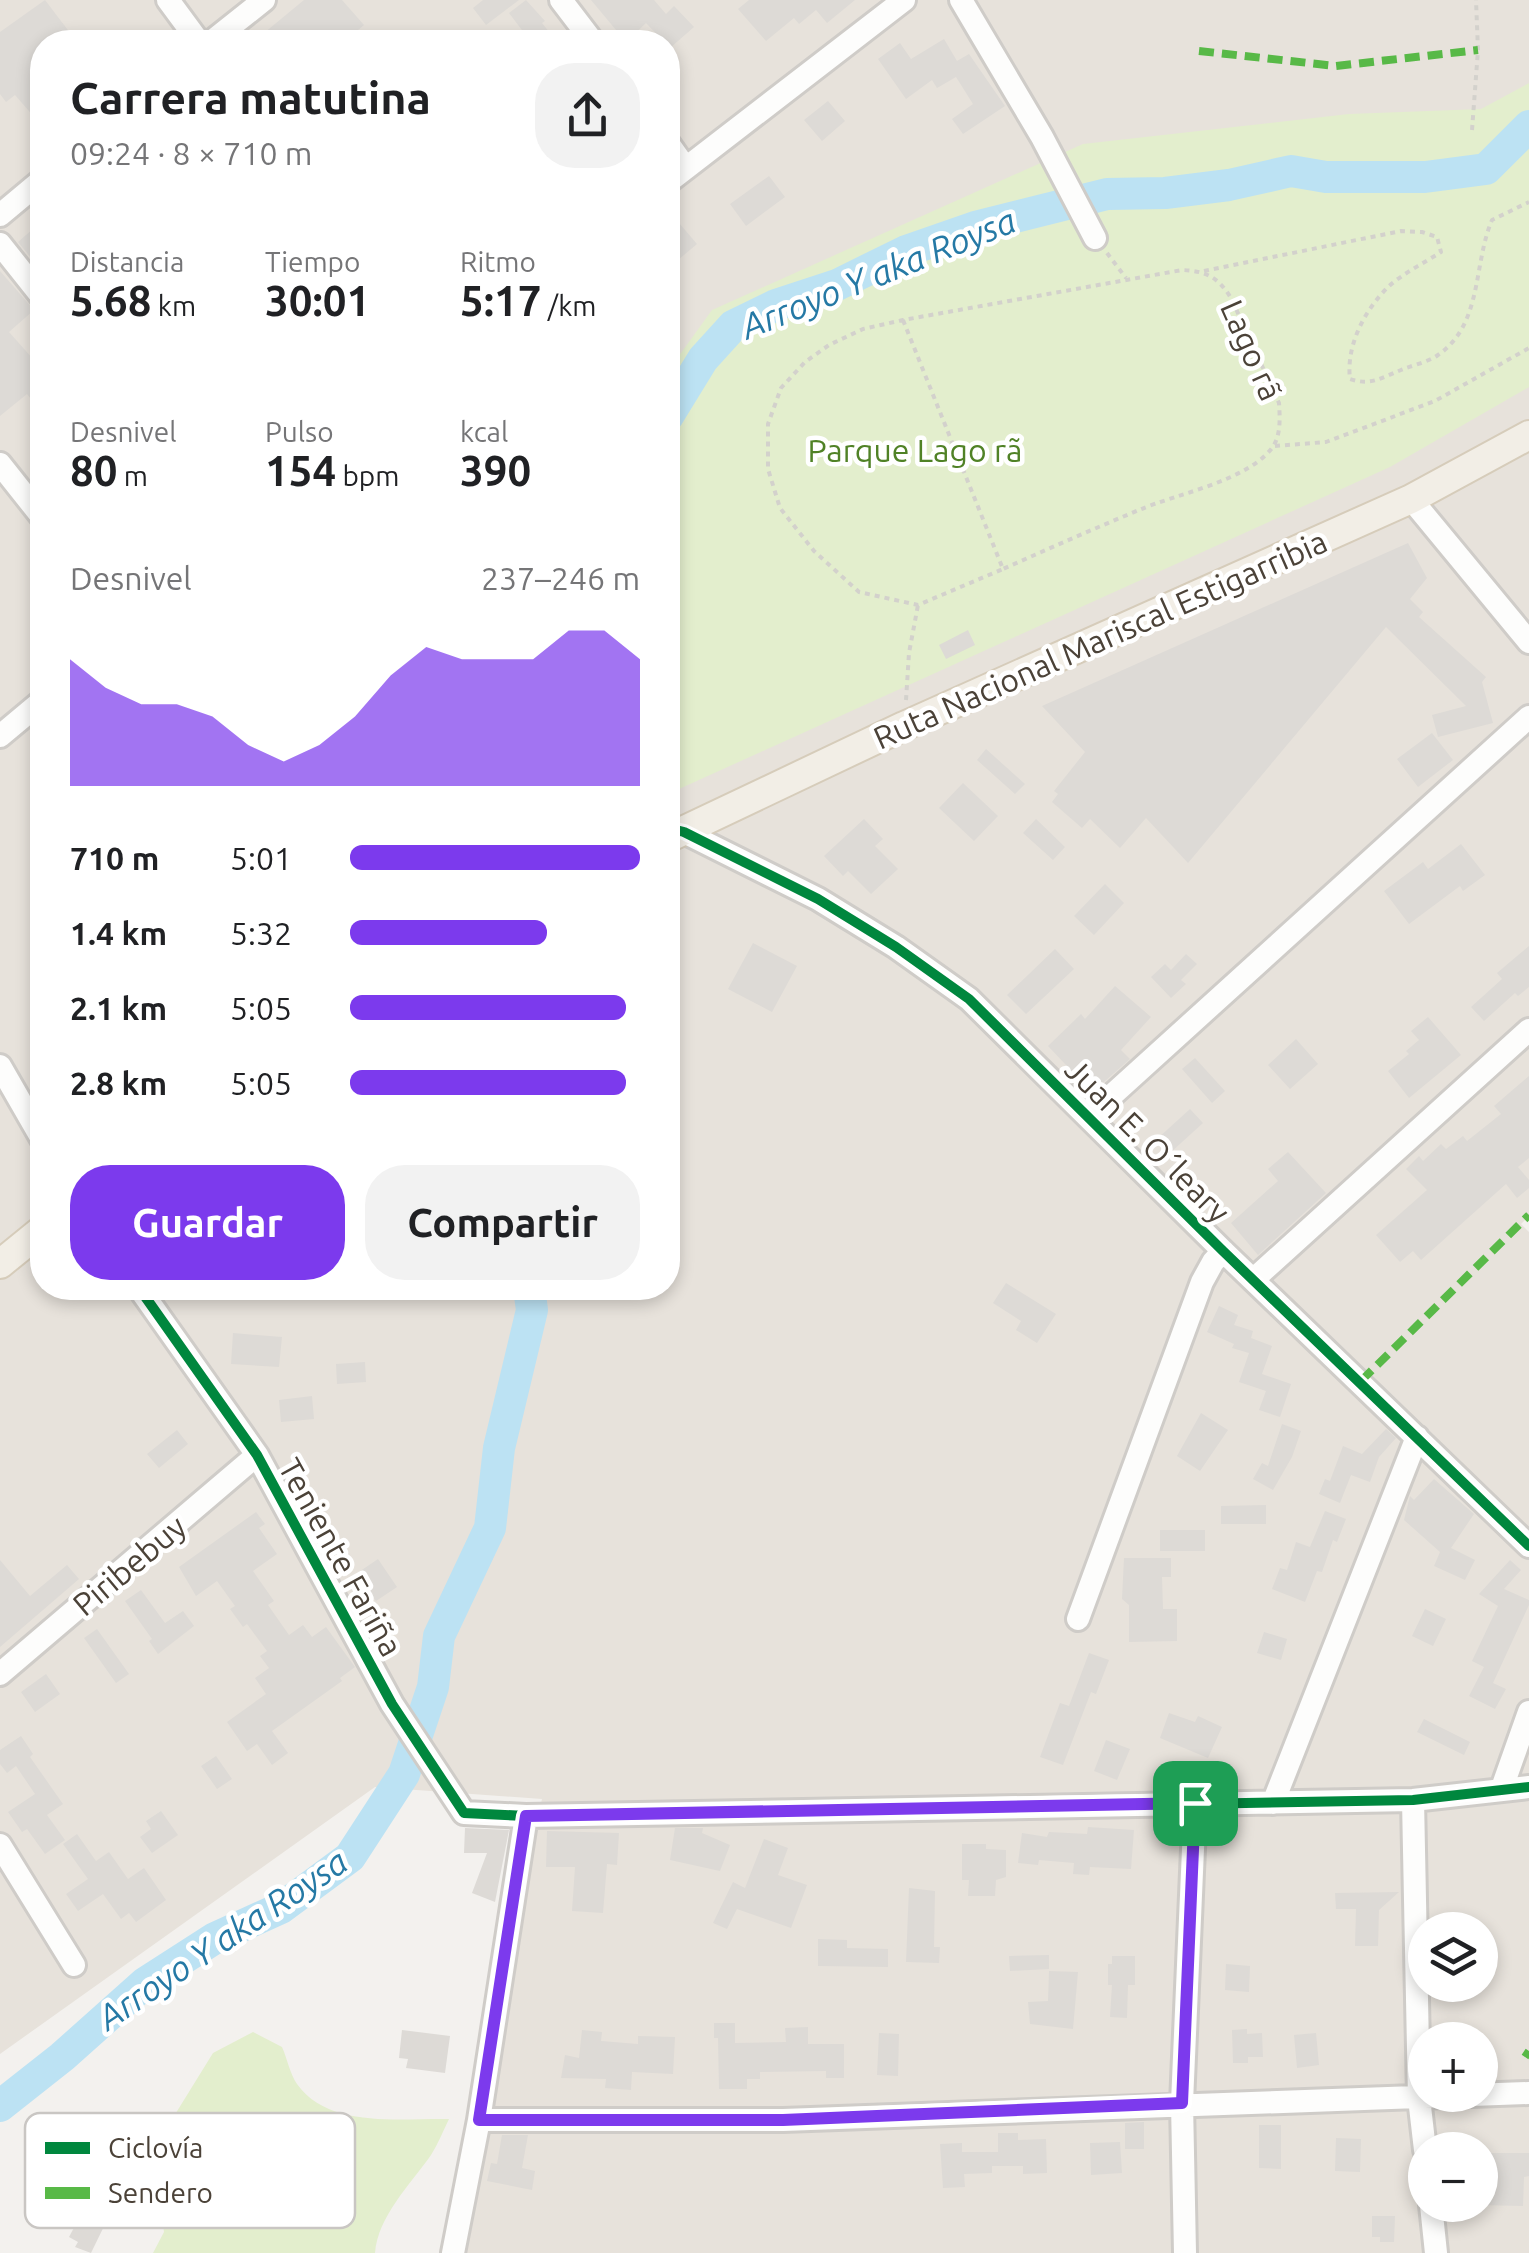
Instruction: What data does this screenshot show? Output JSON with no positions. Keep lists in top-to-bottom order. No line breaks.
{"streets":{"main road":["Ruta Nacional Mariscal Estigarribia"],"street":["Juan E. O´leary","Teniente Fariña","Piribebuy"],"path":["Lago rã"]},"crossings":[["Teniente Fariña","Piribebuy"]],"water":["Arroyo Y aka Roysa"],"parks":["Parque Lago rã"],"legend":["Ciclovía","Sendero"],"page":{"heading":["Carrera matutina","09:24 · 8 × 710 m"],"stats":[["Distancia","5.68 km"],["Tiempo","30:01"],["Ritmo","5:17 /km"],["Desnivel","80 m"],["Pulso","154 bpm"],["kcal","390"]],"chart":["Desnivel","237–246 m"],"list":[{"name":"710 m","note":"5:01"},{"name":"1.4 km","note":"5:32"},{"name":"2.1 km","note":"5:05"},{"name":"2.8 km","note":"5:05"}],"buttons":["Guardar","Compartir"],"map_buttons":["+","−"]}}
